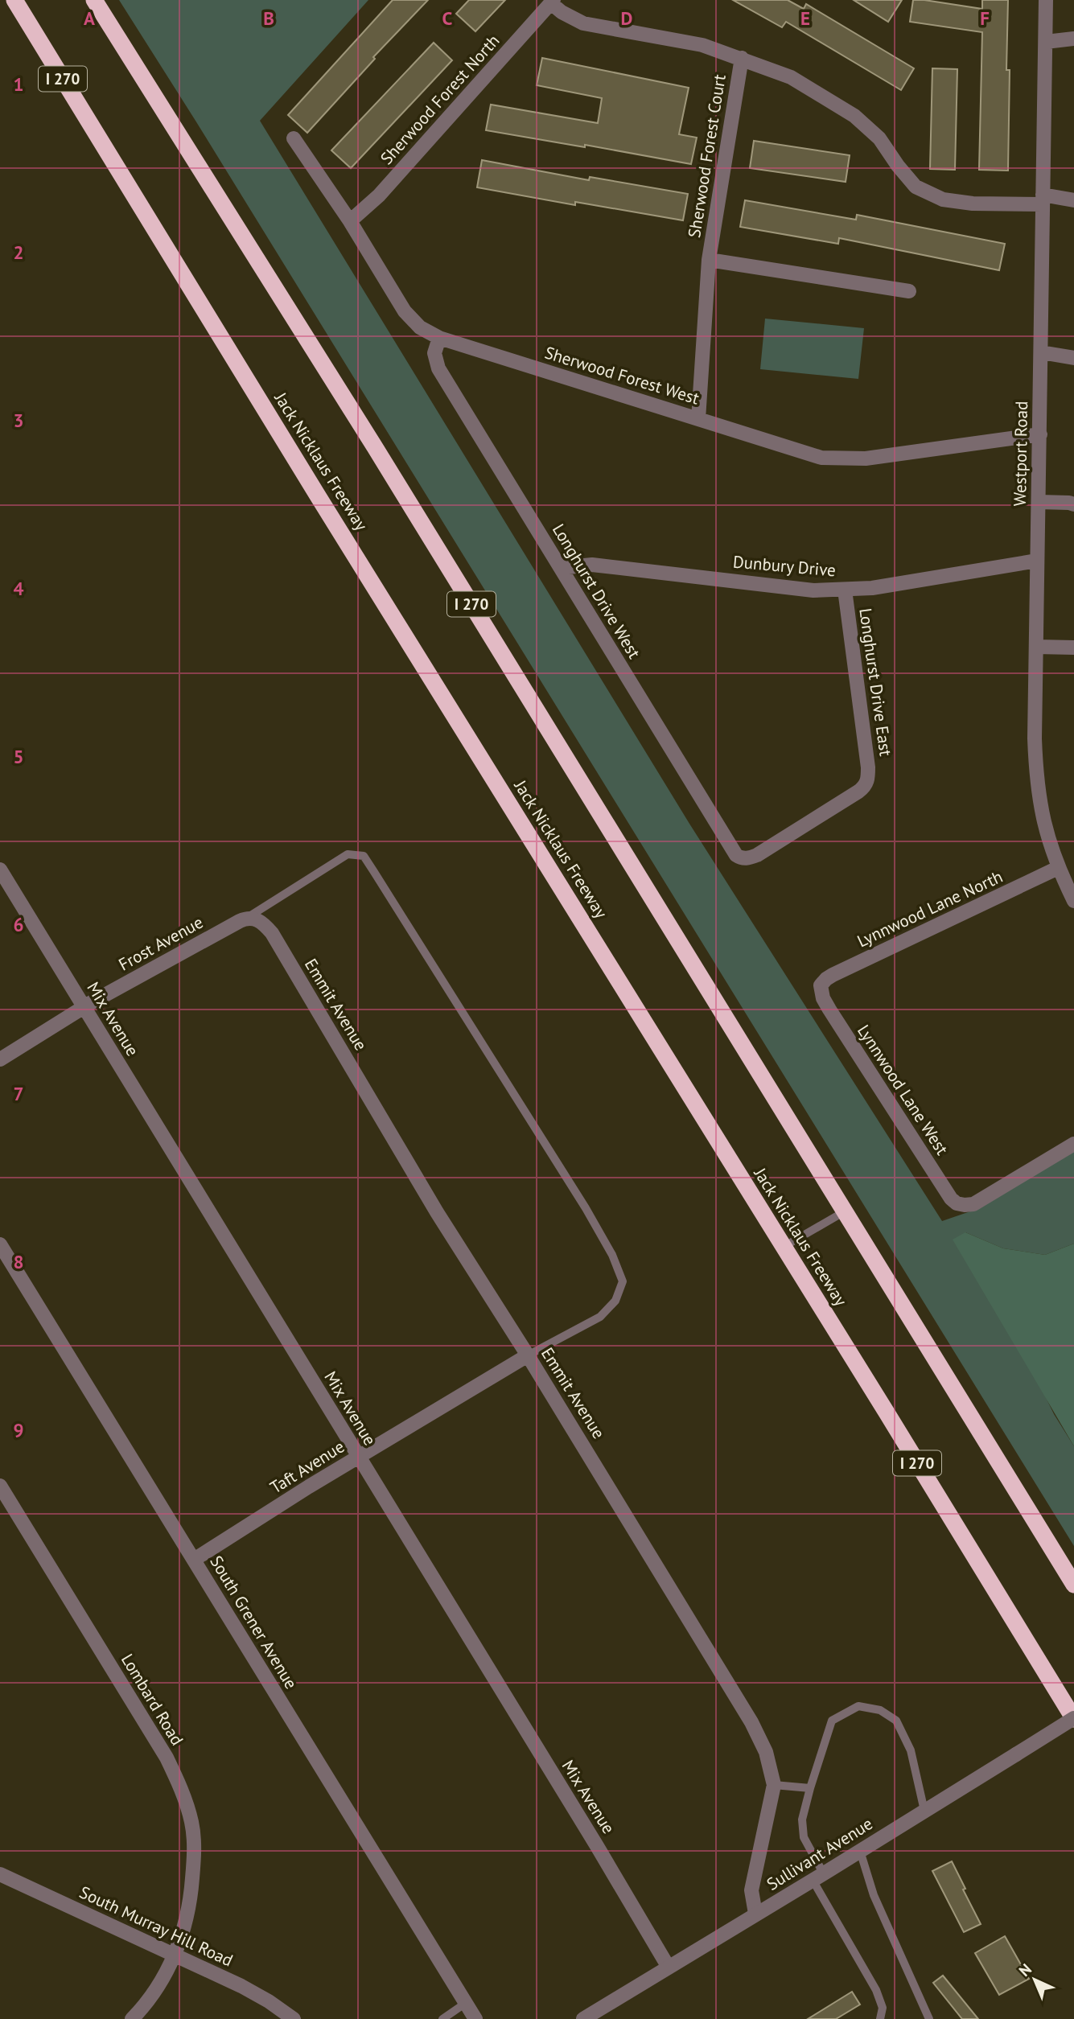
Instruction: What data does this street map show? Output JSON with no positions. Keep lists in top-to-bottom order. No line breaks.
{"streets":{"highway":["I 270","Jack Nicklaus Freeway"],"street":["Sherwood Forest North","Sherwood Forest Court","Sherwood Forest West","Westport Road","Dunbury Drive","Longhurst Drive West","Longhurst Drive East","Lynnwood Lane North","Frost Avenue","Emmit Avenue","Mix Avenue","Lynnwood Lane West","Taft Avenue","South Grener Avenue","Lombard Road","Sullivant Avenue","South Murray Hill Road"]},"crossings":[["Sherwood Forest North","Sherwood Forest West"],["Sherwood Forest Court","Sherwood Forest West"],["Sherwood Forest West","Westport Road"],["Sherwood Forest West","Longhurst Drive West"],["Westport Road","Dunbury Drive"],["Westport Road","Lynnwood Lane North"],["Jack Nicklaus Freeway","Sullivant Avenue"],["Dunbury Drive","Longhurst Drive West"],["Dunbury Drive","Longhurst Drive East"],["Longhurst Drive West","Longhurst Drive East"],["Lynnwood Lane North","Lynnwood Lane West"],["Frost Avenue","Emmit Avenue"],["Frost Avenue","Mix Avenue"],["Emmit Avenue","Taft Avenue"],["Emmit Avenue","Sullivant Avenue"],["Mix Avenue","Taft Avenue"],["Mix Avenue","Sullivant Avenue"],["Taft Avenue","South Grener Avenue"],["Lombard Road","South Murray Hill Road"]],"north":"top left","grid":{"columns":["A","B","C","D","E","F"],"rows":["1","2","3","4","5","6","7","8","9"]}}
